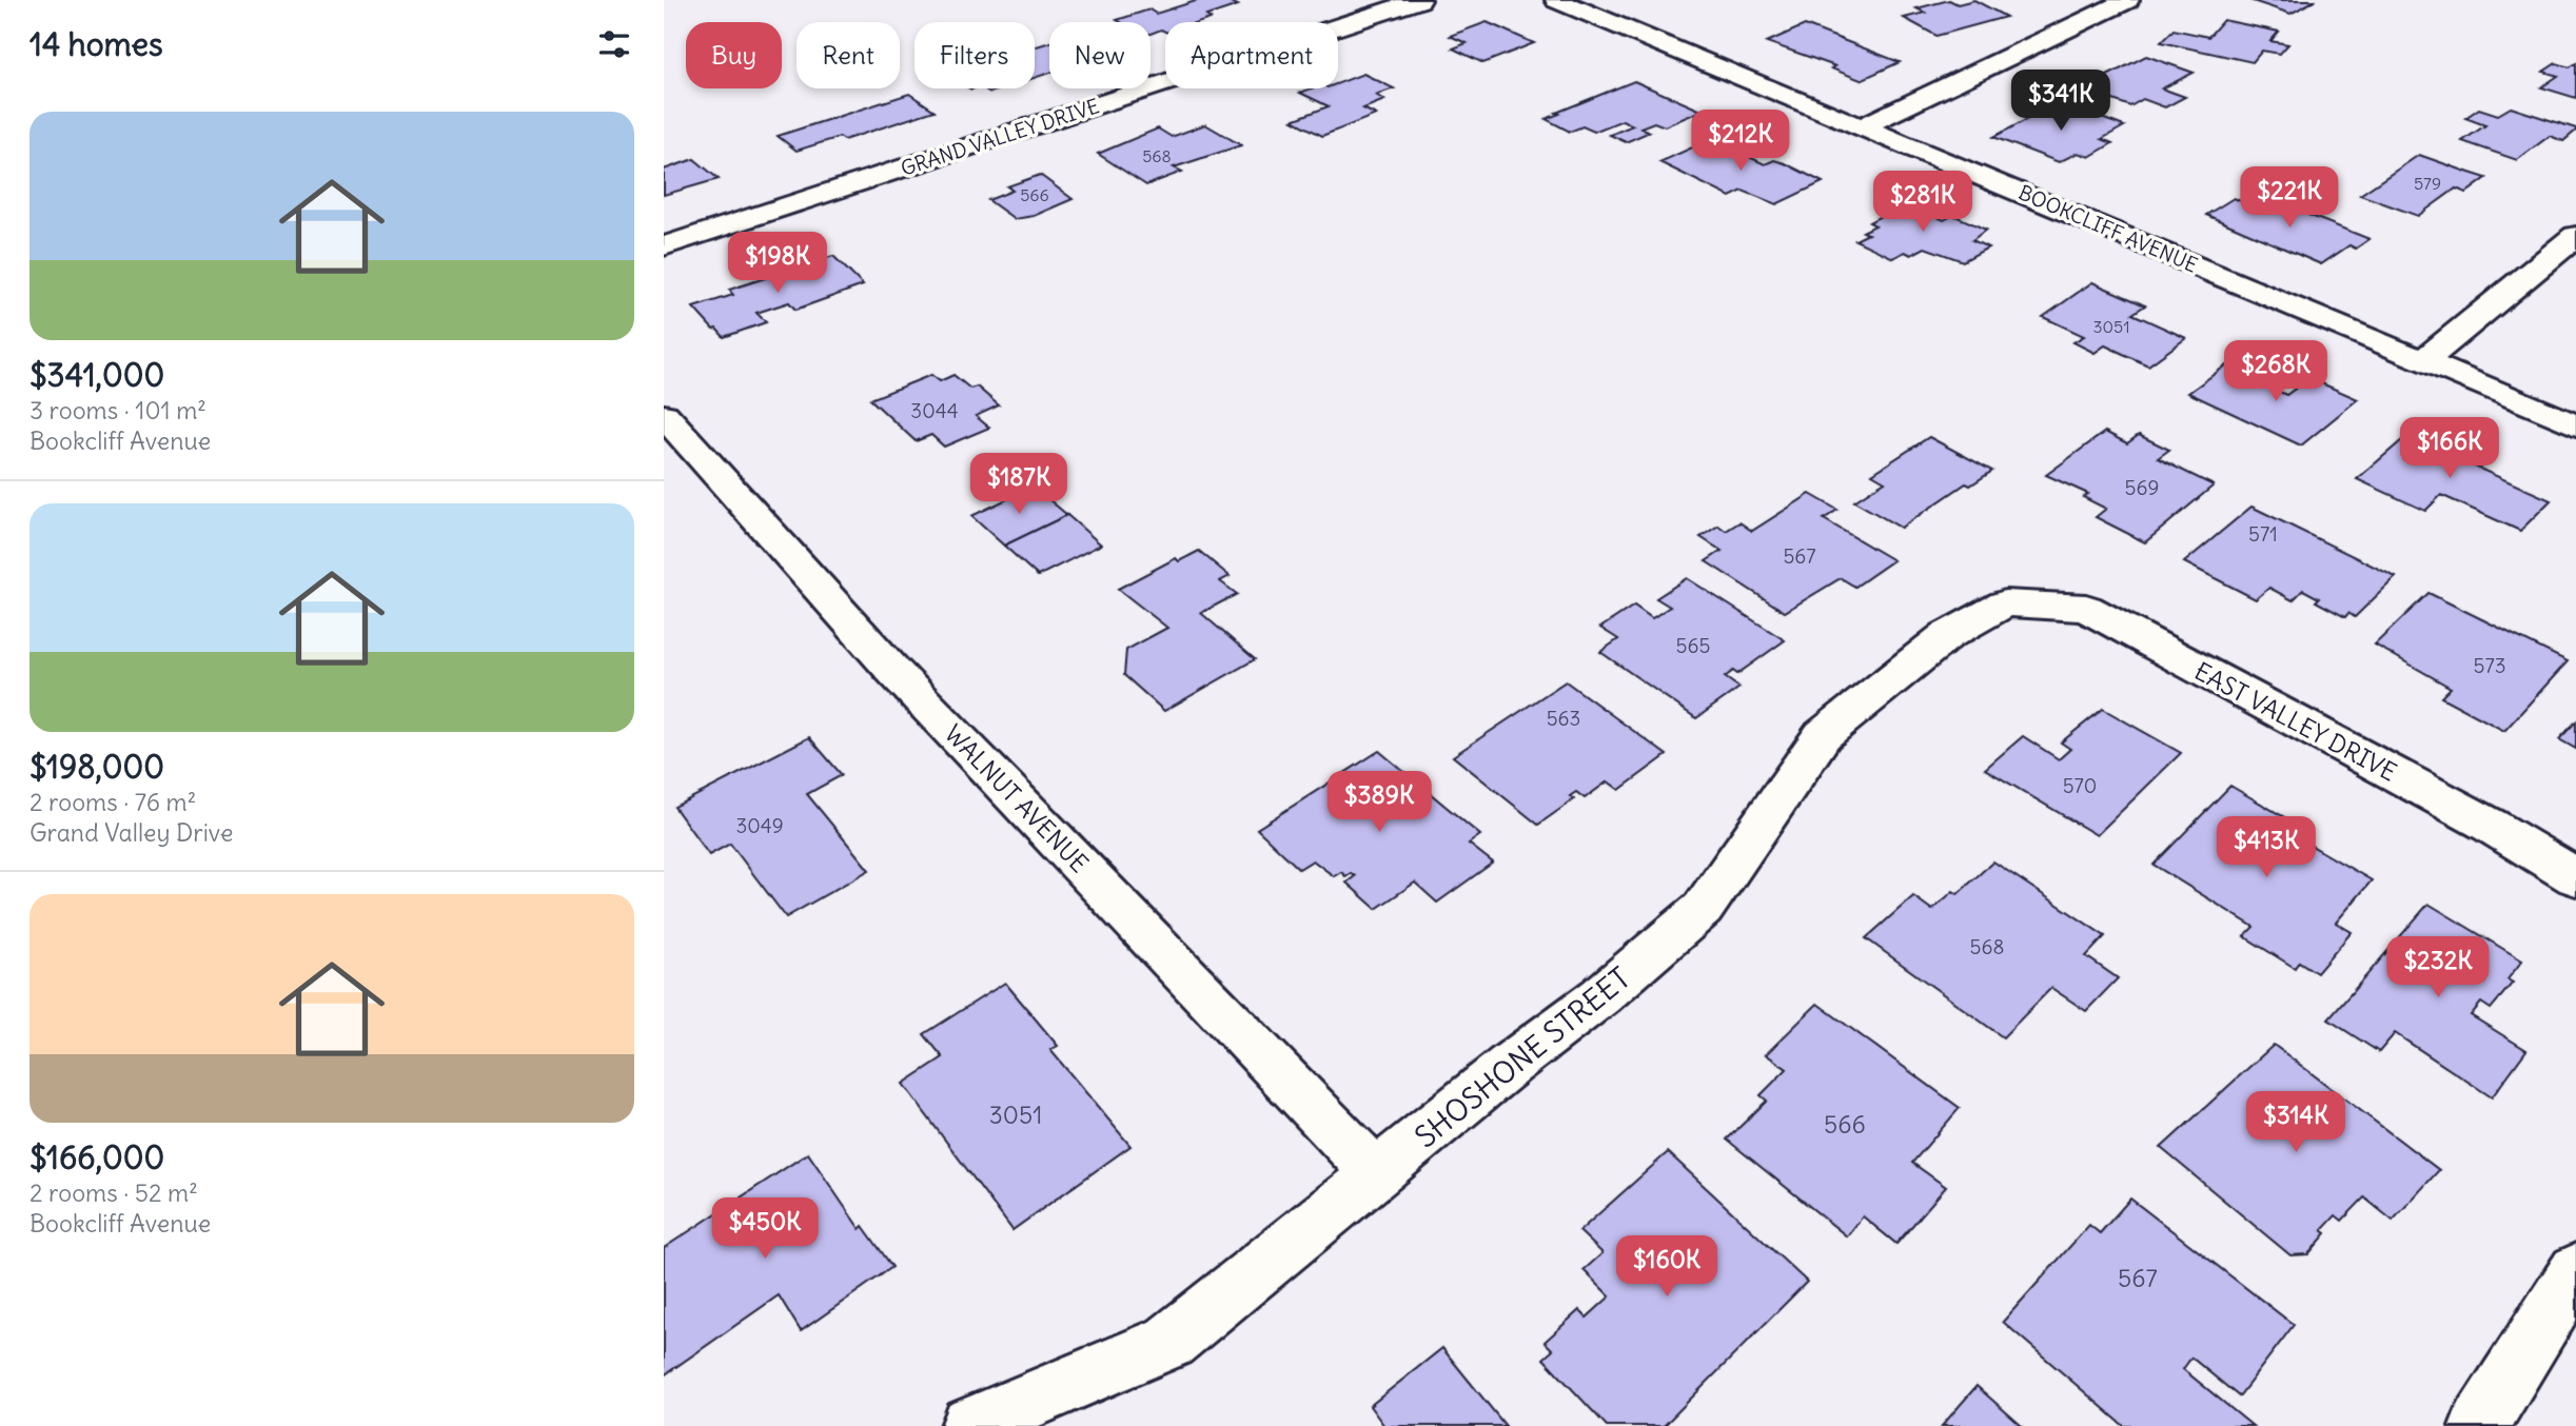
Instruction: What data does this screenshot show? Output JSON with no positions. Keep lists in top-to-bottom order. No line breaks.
{"streets":{"street":["GRAND VALLEY DRIVE","BOOKCLIFF AVENUE","EAST VALLEY DRIVE","WALNUT AVENUE","SHOSHONE STREET"]},"crossings":[["EAST VALLEY DRIVE","SHOSHONE STREET"],["WALNUT AVENUE","SHOSHONE STREET"]],"house_numbers":["568","579","566","3051","3044","569","571","567","565","573","563","570","3049","568","3051","566","567"],"page":{"heading":"14 homes","chip":["Buy","Rent","Filters","New","Apartment"],"price":["$341K","$212K","$221K","$281K","$198K","$268K","$166K","$187K","$389K","$413K","$232K","$314K","$450K","$160K"],"list":[{"name":"$341,000","note":"3 rooms · 101 m² · Bookcliff Avenue"},{"name":"$198,000","note":"2 rooms · 76 m² · Grand Valley Drive"},{"name":"$166,000","note":"2 rooms · 52 m² · Bookcliff Avenue"}]}}
